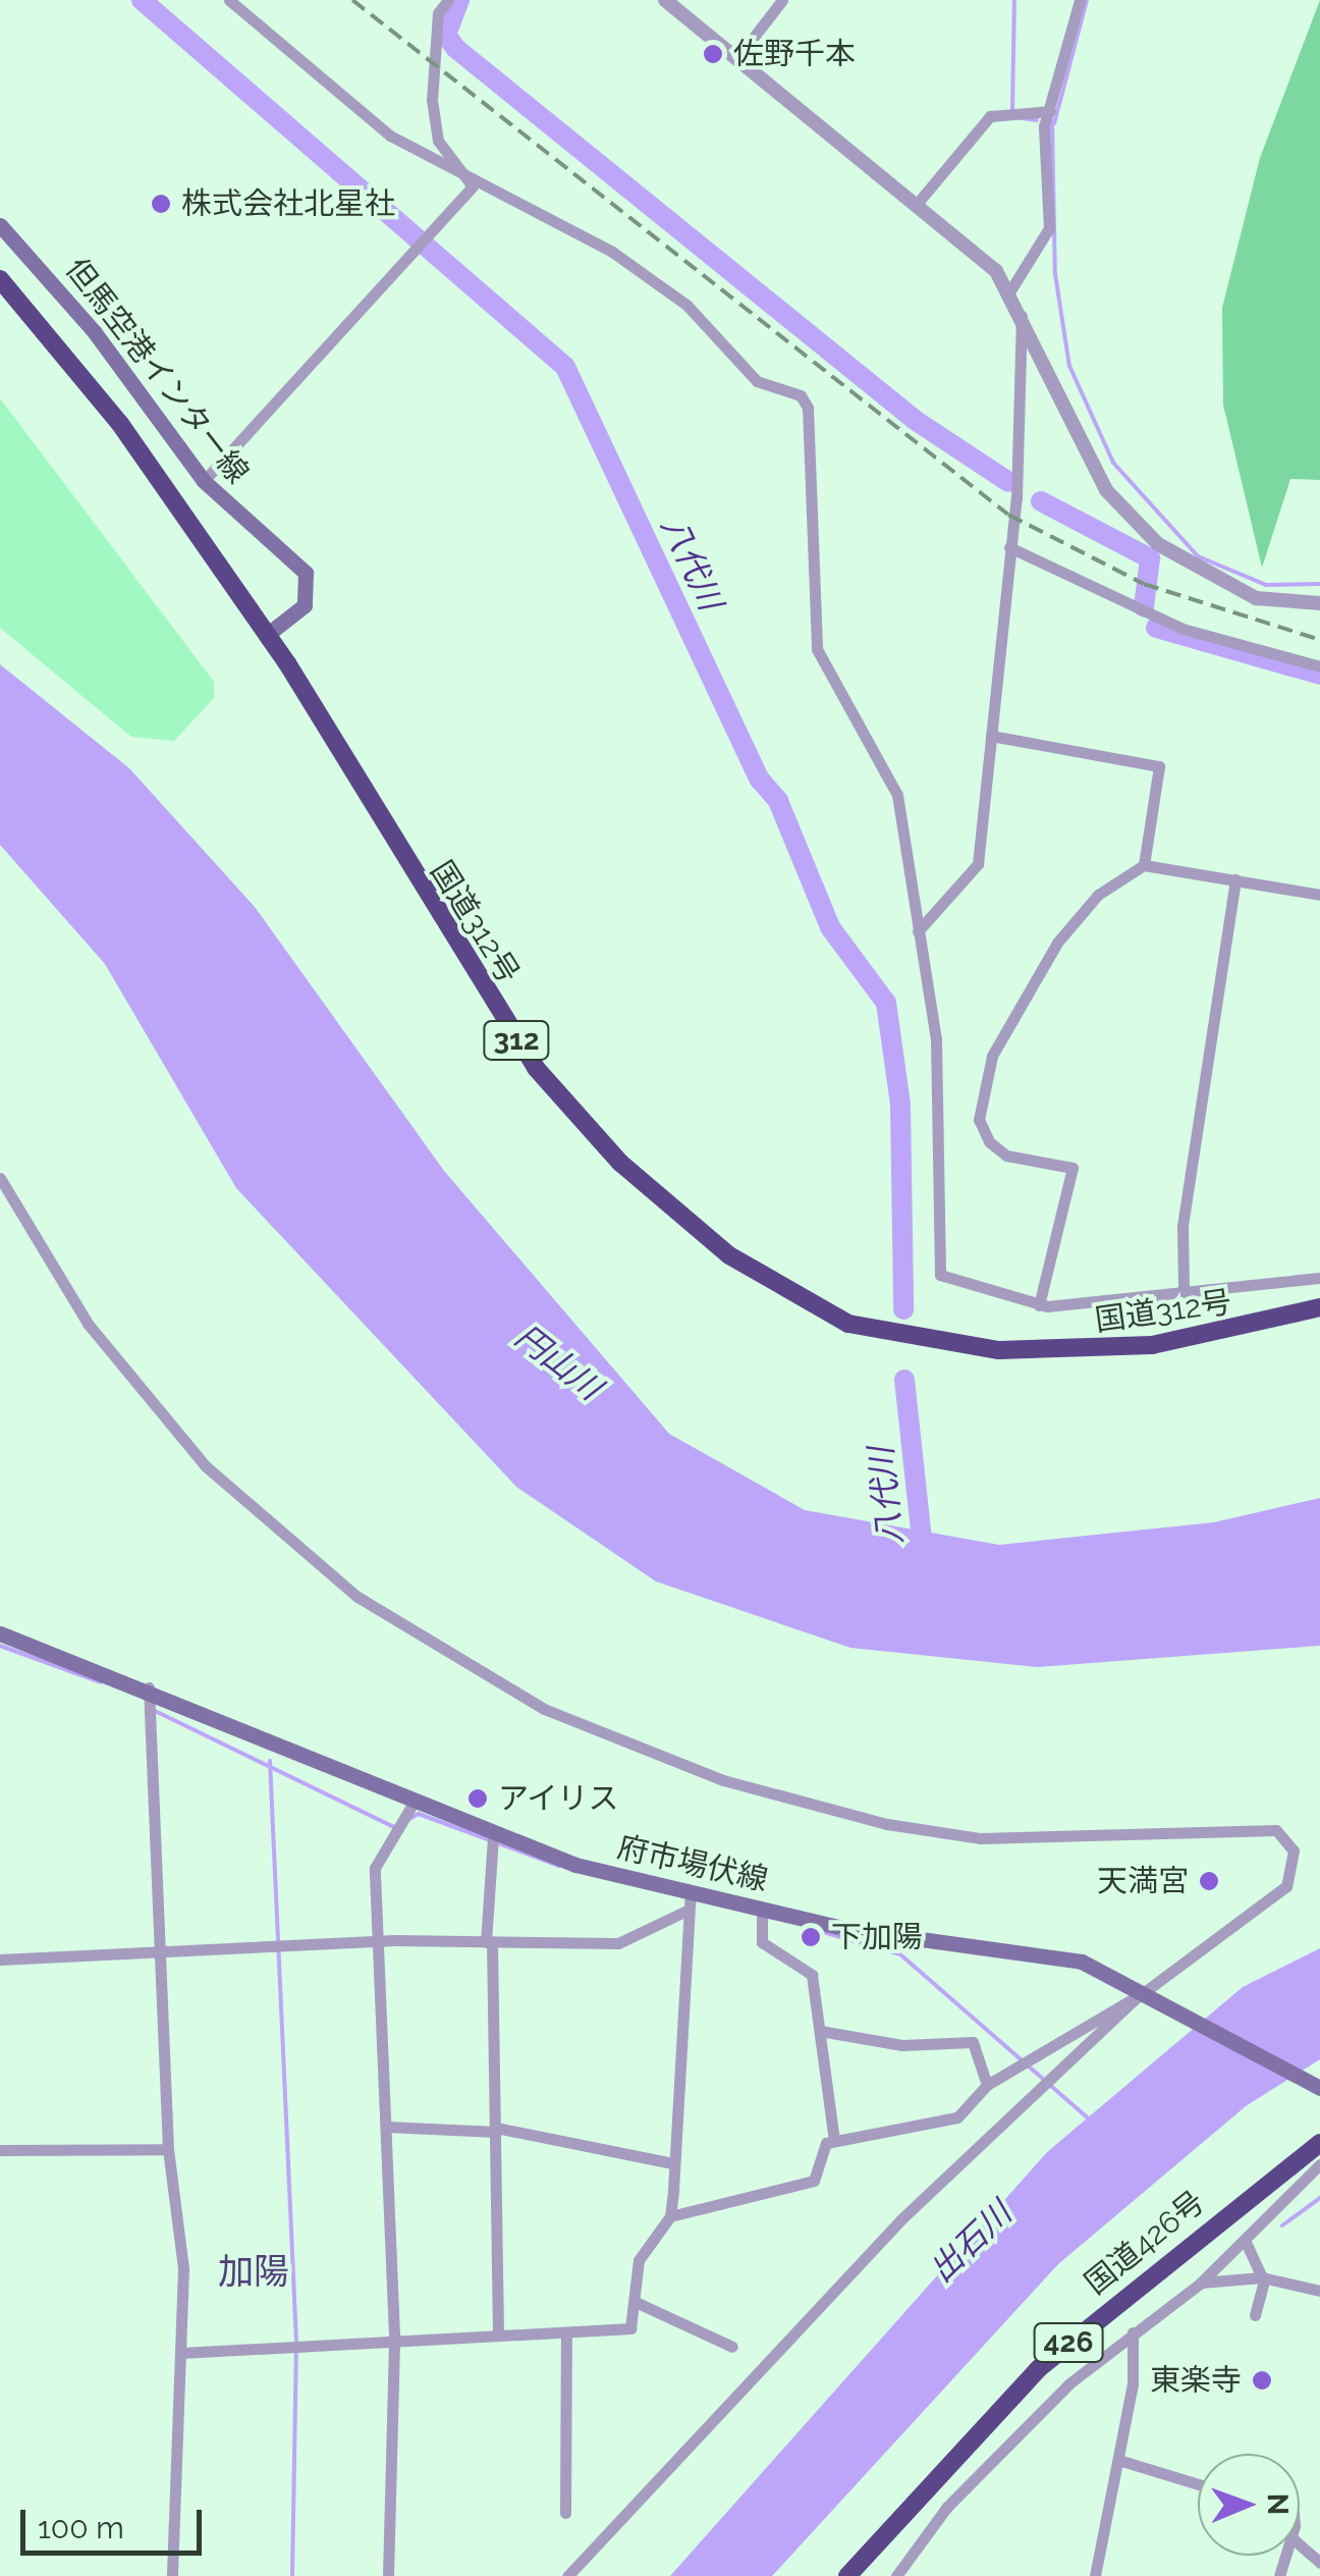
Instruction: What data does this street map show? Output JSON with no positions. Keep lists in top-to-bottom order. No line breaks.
{"streets":{"highway":["国道312号","312","国道426号","426"],"main road":["但馬空港インター線","府市場伏線"]},"crossings":[["但馬空港インター線","国道312号"]],"districts":["加陽"],"water":["八代川","円山川","出石川"],"places":["佐野千本","株式会社北星社","アイリス","天満宮","下加陽","東楽寺"],"scale_bar":"100 m","north":"right"}
